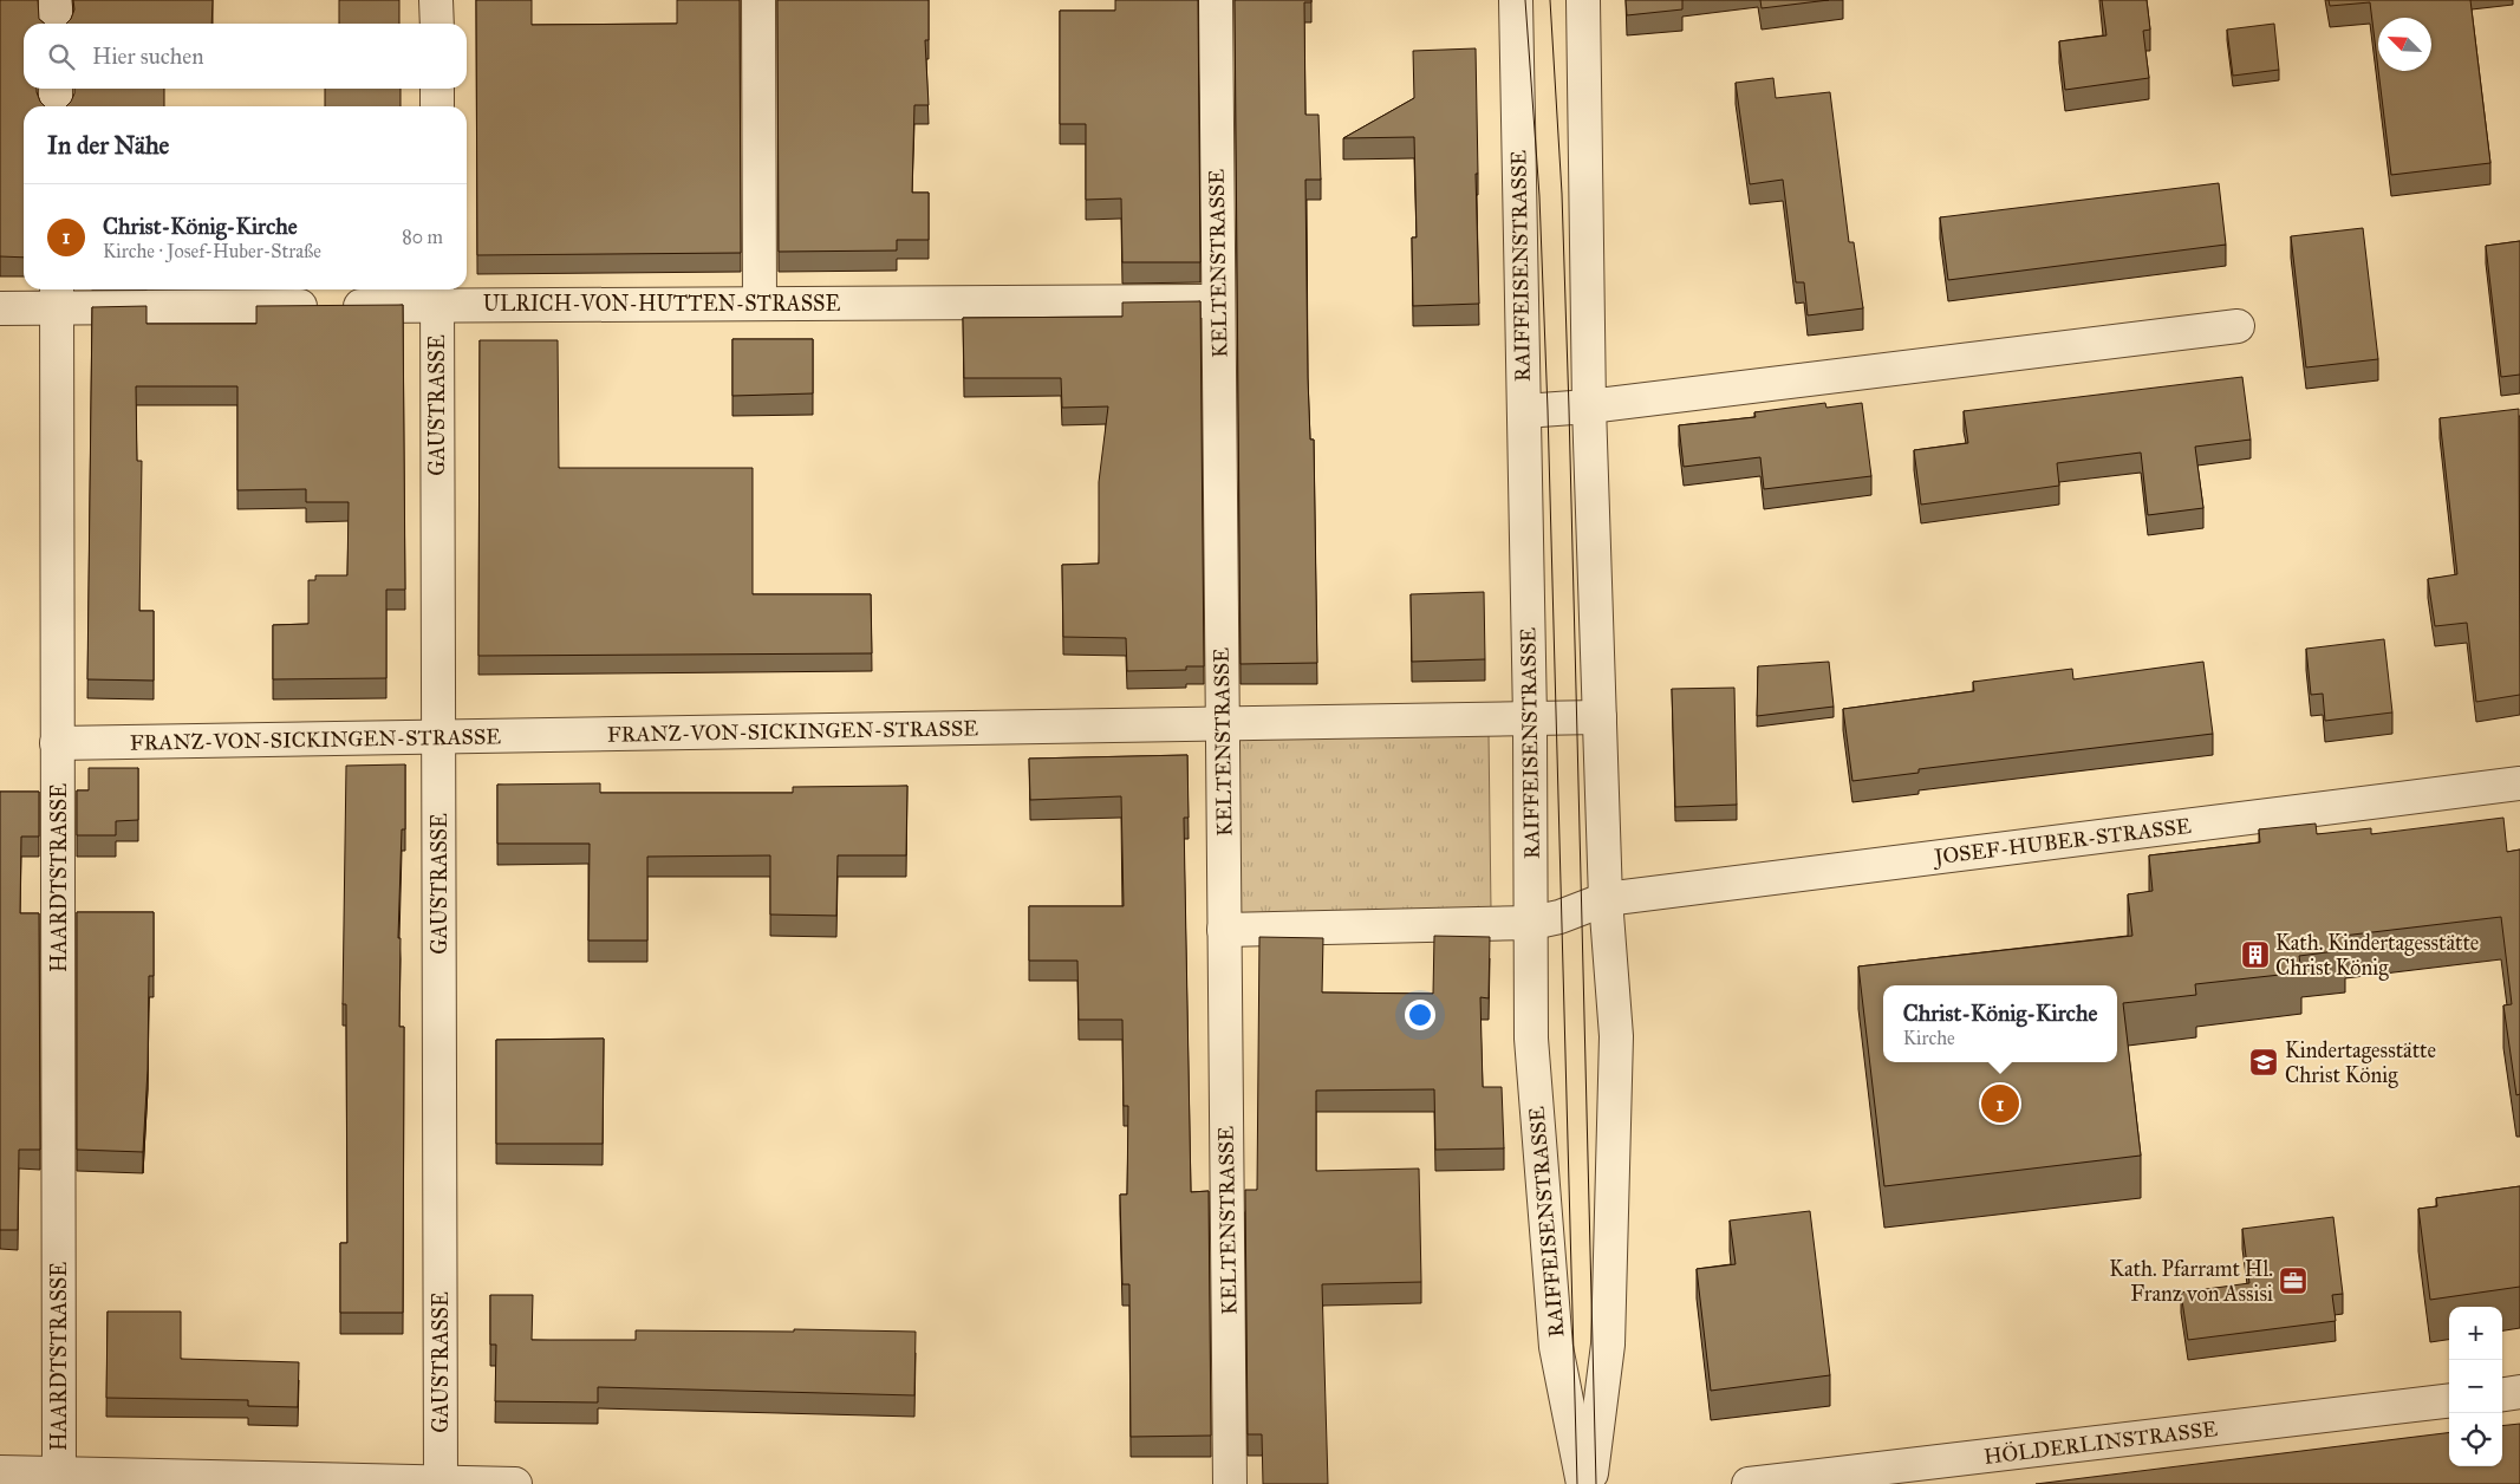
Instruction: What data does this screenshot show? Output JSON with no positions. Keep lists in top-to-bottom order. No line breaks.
{"streets":{"street":["KELTENSTRASSE","RAIFFEISENSTRASSE","ULRICH-VON-HUTTEN-STRASSE","GAUSTRASSE","FRANZ-VON-SICKINGEN-STRASSE","JOSEF-HUBER-STRASSE","HAARDTSTRASSE","HÖLDERLINSTRASSE"]},"crossings":[["KELTENSTRASSE","ULRICH-VON-HUTTEN-STRASSE"],["KELTENSTRASSE","FRANZ-VON-SICKINGEN-STRASSE"],["KELTENSTRASSE","JOSEF-HUBER-STRASSE"],["RAIFFEISENSTRASSE","FRANZ-VON-SICKINGEN-STRASSE"],["RAIFFEISENSTRASSE","JOSEF-HUBER-STRASSE"],["ULRICH-VON-HUTTEN-STRASSE","GAUSTRASSE"],["ULRICH-VON-HUTTEN-STRASSE","HAARDTSTRASSE"],["GAUSTRASSE","FRANZ-VON-SICKINGEN-STRASSE"],["FRANZ-VON-SICKINGEN-STRASSE","HAARDTSTRASSE"]],"places":{"building":["Kath. Kindertagesstätte Christ König"],"school or university":["Kindertagesstätte Christ König"],"office":["Kath. Pfarramt Hl. Franz von Assisi"]},"north":"top left","page":{"search":"Hier suchen","heading":"In der Nähe","list":[{"mark":"1","name":"Christ-König-Kirche","note":"Kirche · Josef-Huber-Straße","value":"80 m"}],"popup":["Christ-König-Kirche","Kirche"],"pins":"1","map_buttons":["+","−"]}}
